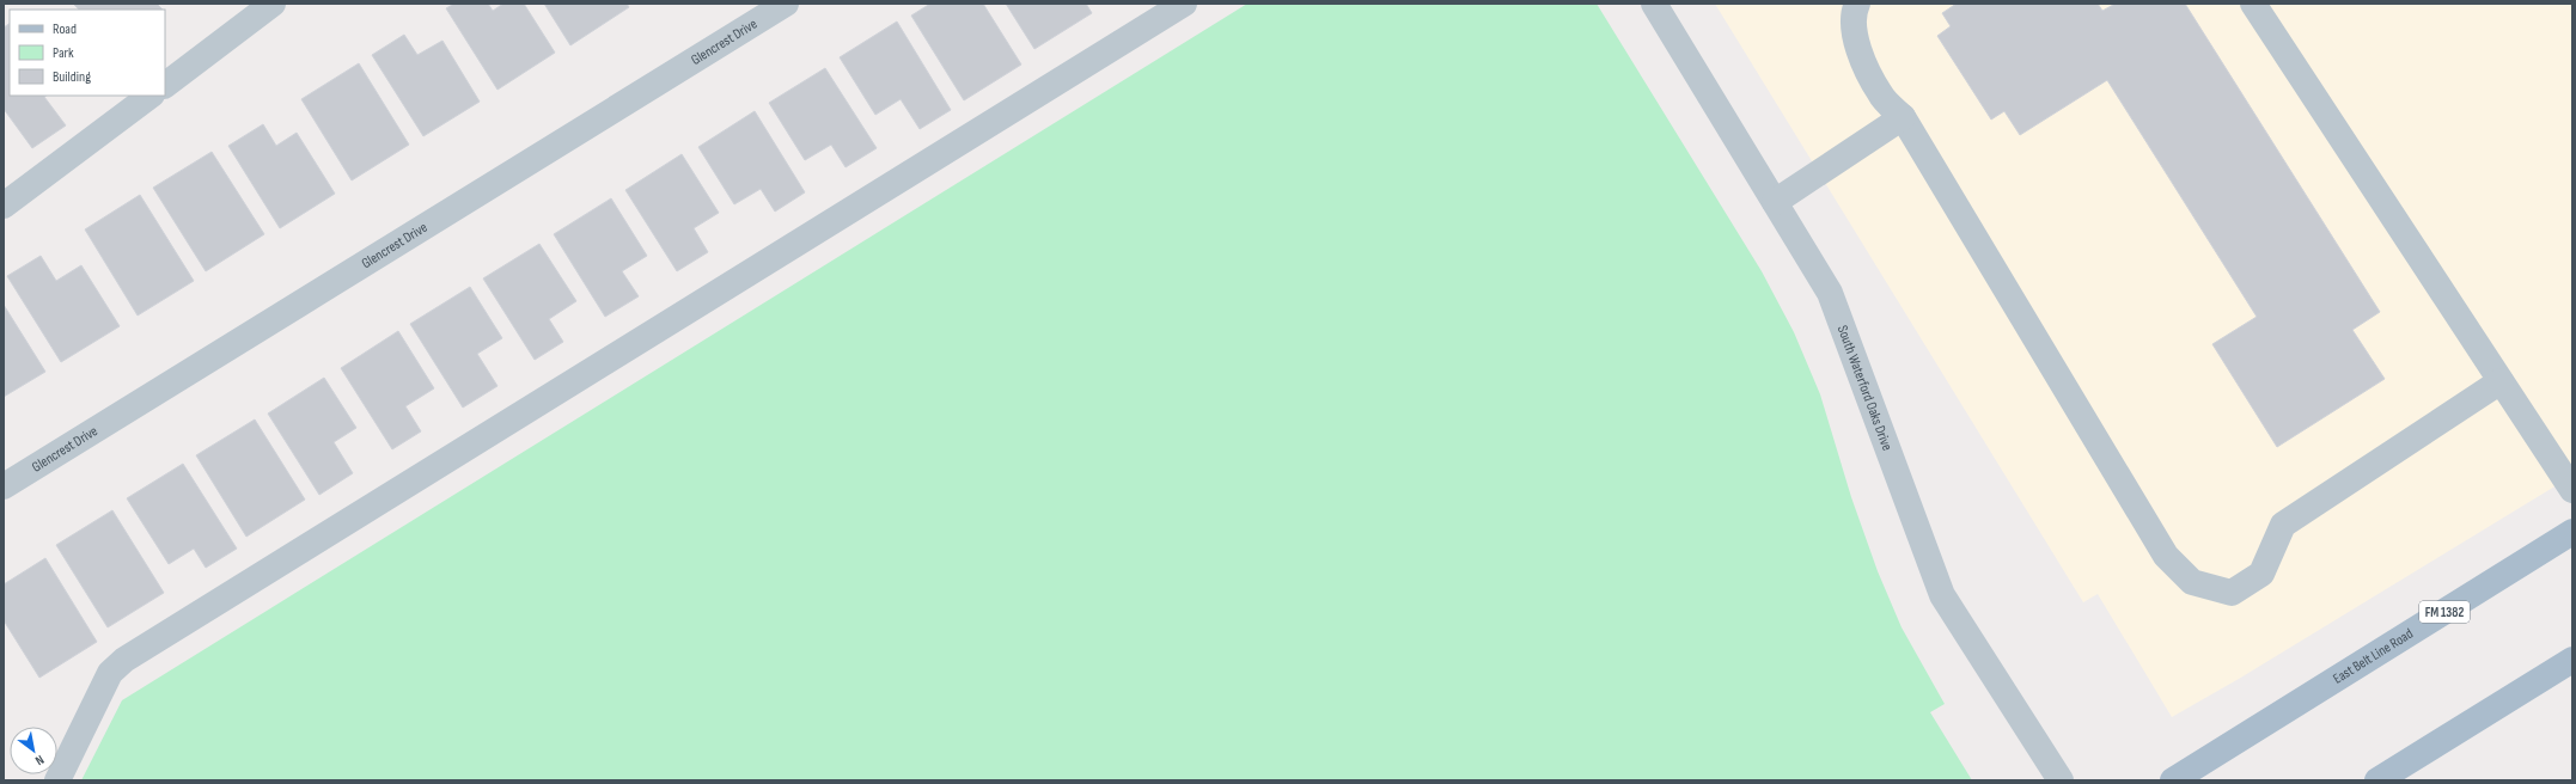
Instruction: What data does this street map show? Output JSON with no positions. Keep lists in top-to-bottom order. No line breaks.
{"streets":{"main road":["FM 1382","East Belt Line Road"],"street":["Glencrest Drive","South Waterford Oaks Drive"]},"legend":["Road","Park","Building"],"north":"bottom right"}
